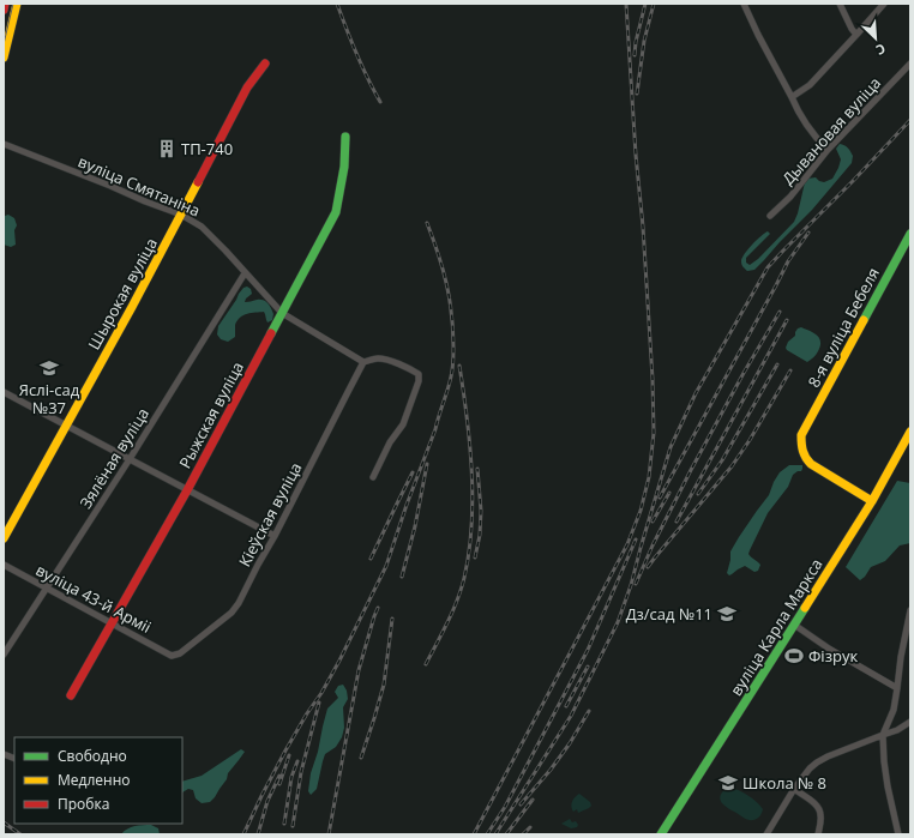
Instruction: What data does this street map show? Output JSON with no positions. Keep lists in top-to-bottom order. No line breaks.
{"streets":{"street":["Дывановая вуліца","вуліца Смятаніна","Шырокая вуліца","8-я вуліца Бебеля","Рыжская вуліца","Зялёная вуліца","Кіеўская вуліца","вуліца 43-й Арміі","вуліца Карла Маркса"]},"crossings":[["вуліца Смятаніна","Шырокая вуліца"],["вуліца Смятаніна","Рыжская вуліца"],["вуліца Смятаніна","Зялёная вуліца"],["вуліца Смятаніна","Кіеўская вуліца"],["8-я вуліца Бебеля","вуліца Карла Маркса"],["Рыжская вуліца","вуліца 43-й Арміі"],["Зялёная вуліца","вуліца 43-й Арміі"],["Кіеўская вуліца","вуліца 43-й Арміі"]],"places":{"building":["ТП-740"],"school or university":["Яслі-сад №37","Дз/сад №11","Школа № 8"],"sports":["Фізрук"]},"legend":["Свободно","Медленно","Пробка"],"north":"bottom right"}
